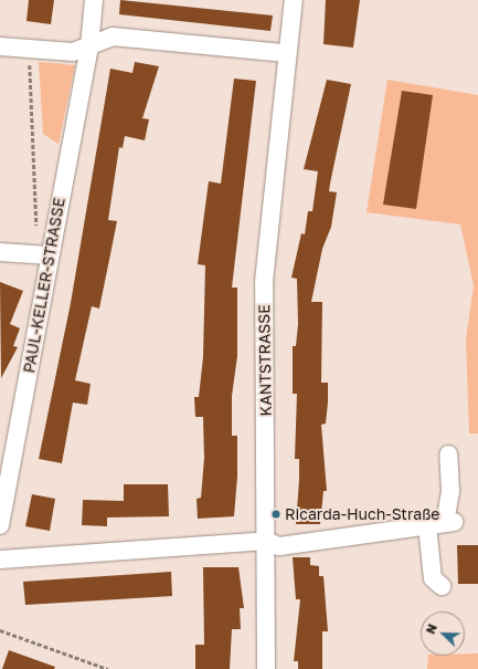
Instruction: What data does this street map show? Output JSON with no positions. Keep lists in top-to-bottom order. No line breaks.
{"streets":{"street":["PAUL-KELLER-STRASSE","KANTSTRASSE"]},"places":["Ricarda-Huch-Straße"],"north":"top left"}
